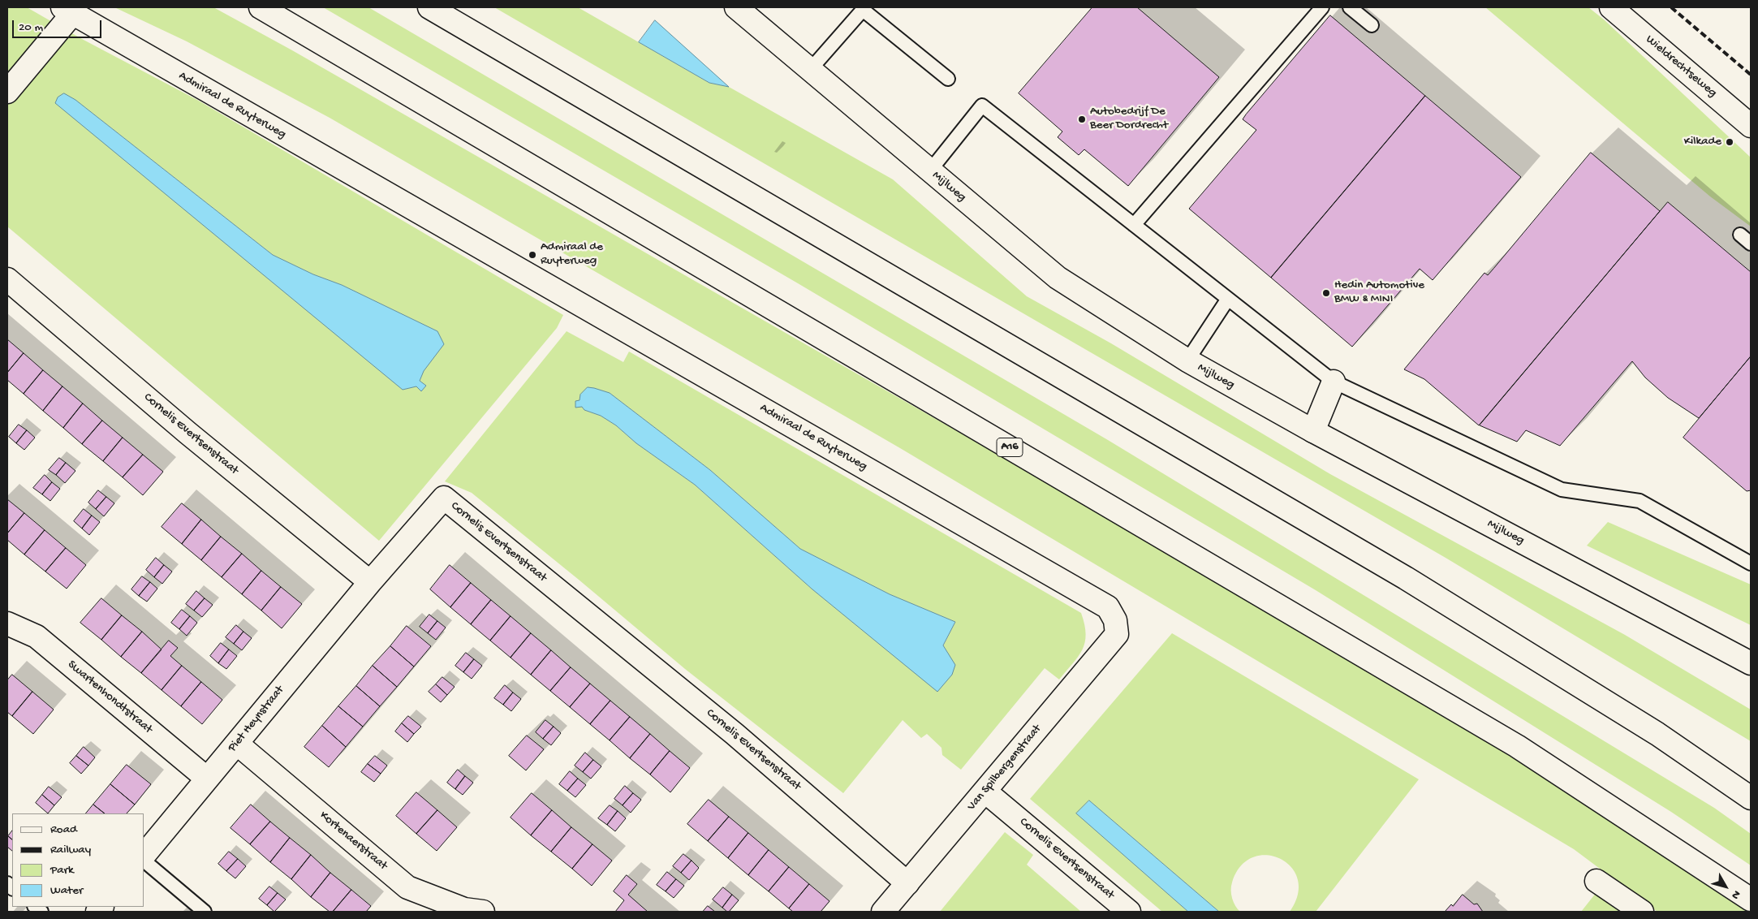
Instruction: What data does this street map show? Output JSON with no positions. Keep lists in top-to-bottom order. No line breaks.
{"streets":{"main road":["Wieldrechtseweg","Admiraal de Ruyterweg","Mijlweg","Cornelis Evertsenstraat","A16","Swartenhondtstraat","Piet Heynstraat","Van Spilbergenstraat","Kortenaerstraat"]},"crossings":[["Admiraal de Ruyterweg","Van Spilbergenstraat"],["Cornelis Evertsenstraat","Piet Heynstraat"],["Cornelis Evertsenstraat","Van Spilbergenstraat"],["Swartenhondtstraat","Piet Heynstraat"],["Piet Heynstraat","Kortenaerstraat"]],"places":["Autobedrijf De Beer Dordrecht","Kilkade","Admiraal de Ruyterweg","Hedin Automotive BMW & MINI"],"legend":["Road","Railway","Park","Water"],"scale_bar":"20 m","north":"bottom right"}
